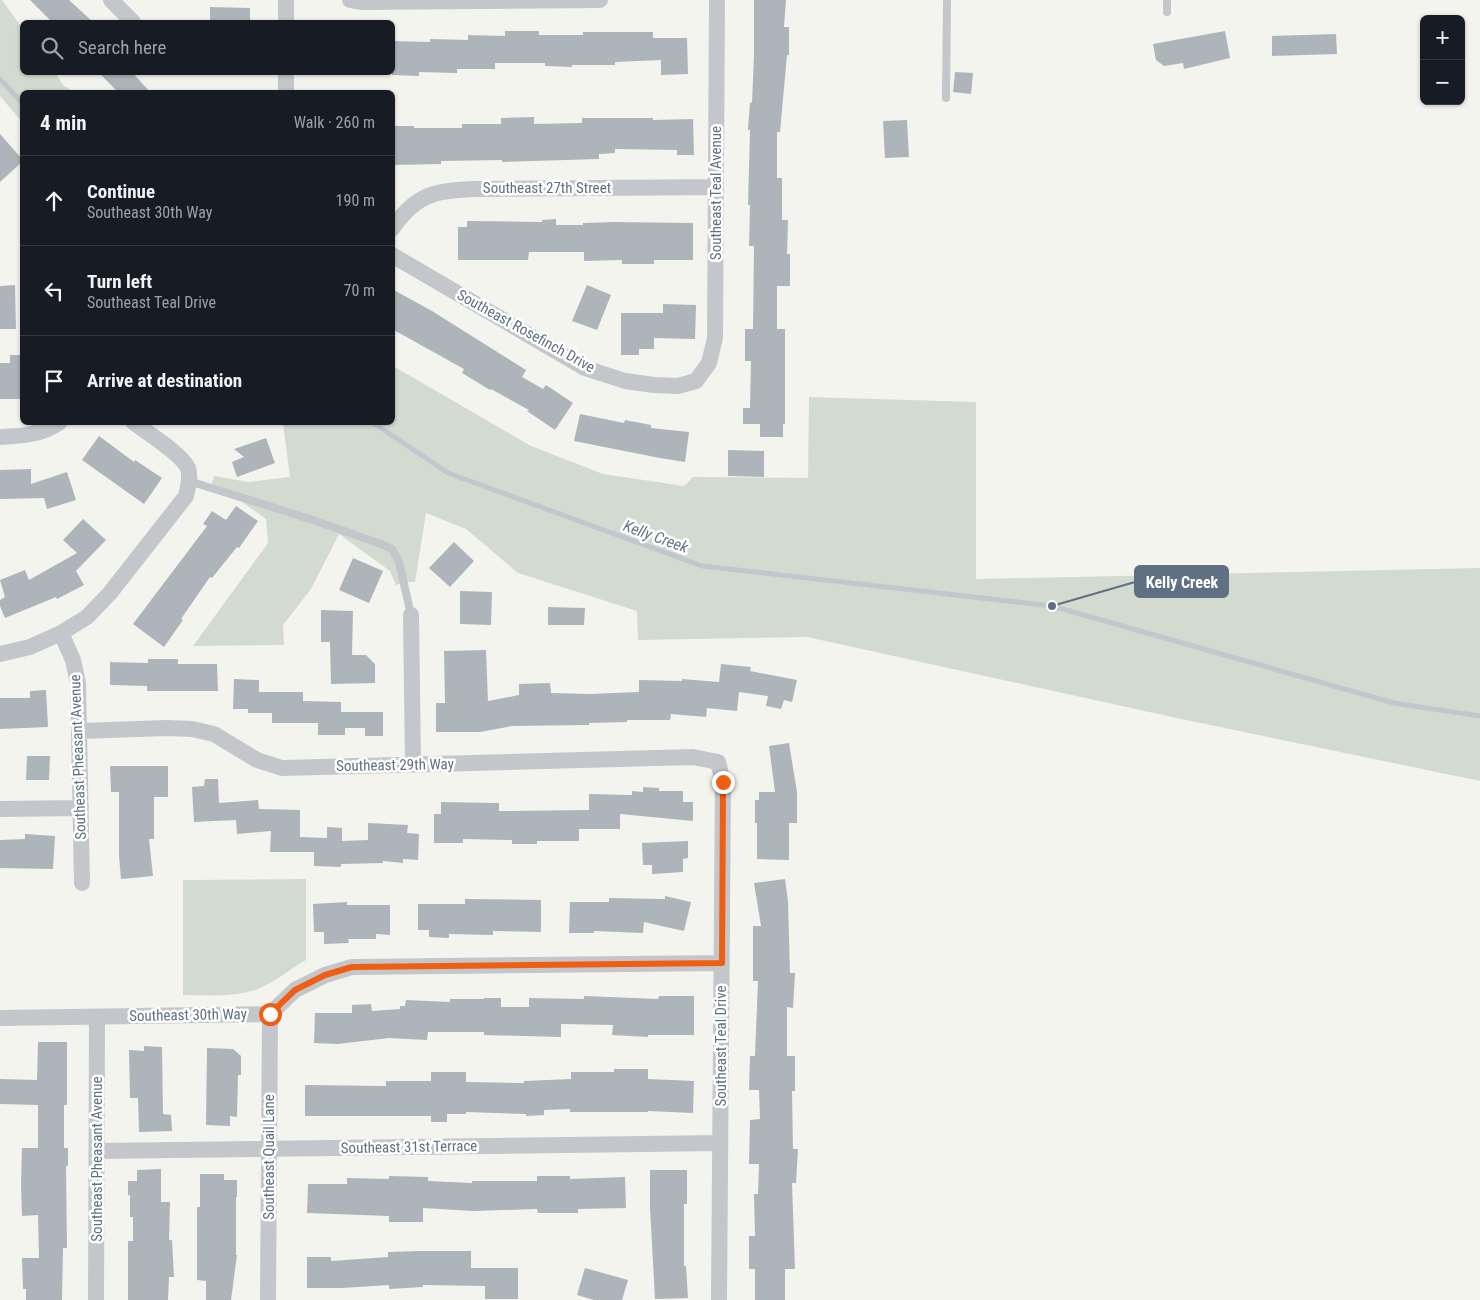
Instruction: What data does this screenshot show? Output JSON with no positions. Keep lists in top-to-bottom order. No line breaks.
{"streets":{"street":["Southeast 27th Street","Southeast Teal Avenue","Southeast Rosefinch Drive","Southeast Pheasant Avenue","Southeast 29th Way","Southeast 30th Way","Southeast Teal Drive","Southeast 31st Terrace","Southeast Quail Lane"]},"crossings":[["Southeast 27th Street","Southeast Teal Avenue"],["Southeast Teal Avenue","Southeast Rosefinch Drive"],["Southeast Pheasant Avenue","Southeast 29th Way"],["Southeast Pheasant Avenue","Southeast 30th Way"],["Southeast Pheasant Avenue","Southeast 31st Terrace"],["Southeast 29th Way","Southeast Teal Drive"],["Southeast 30th Way","Southeast Quail Lane"],["Southeast Teal Drive","Southeast 31st Terrace"],["Southeast 31st Terrace","Southeast Quail Lane"]],"water":["Kelly Creek"],"places":["Kelly Creek"],"page":{"map_buttons":["+","−"],"search":"Search here","heading":["4 min","Walk · 260 m"],"list":[["Continue","Southeast 30th Way","190 m"],["Turn left","Southeast Teal Drive","70 m"],"Arrive at destination"]}}
